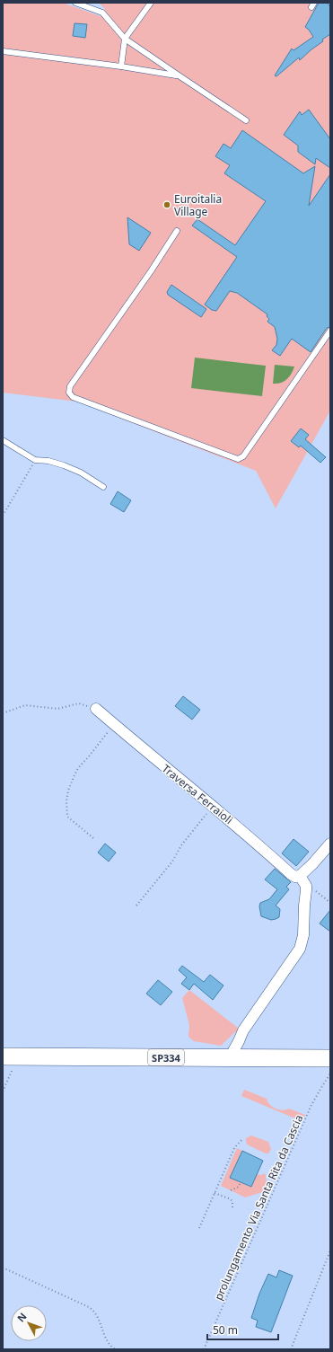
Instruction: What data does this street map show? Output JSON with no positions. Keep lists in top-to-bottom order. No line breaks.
{"streets":{"main road":["SP334"],"street":["Traversa Ferraioli"],"path":["prolungamento Via Santa Rita da Cascia"]},"places":["Euroitalia Village"],"scale_bar":"50 m","north":"top left"}
